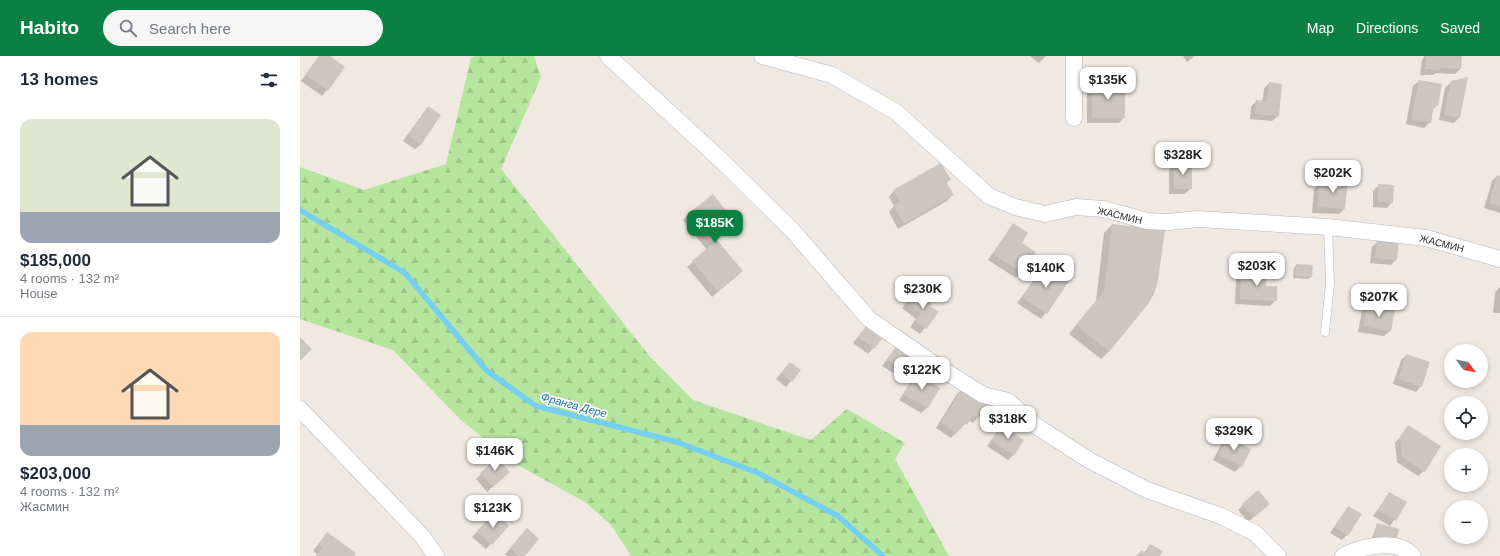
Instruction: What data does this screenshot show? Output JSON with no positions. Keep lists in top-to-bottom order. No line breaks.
{"streets":{"street":["ЖАСМИН"]},"water":["Франга Дере"],"north":"bottom right","page":{"header":"Habito","search":"Search here","nav":["Map","Directions","Saved"],"heading":"13 homes","price":["$135K","$328K","$202K","$185K","$203K","$140K","$230K","$207K","$122K","$318K","$329K","$146K","$123K"],"list":[{"name":"$185,000","note":"4 rooms · 132 m² · House"},{"name":"$203,000","note":"4 rooms · 132 m² · Жасмин"}],"map_buttons":["+","−"]}}
